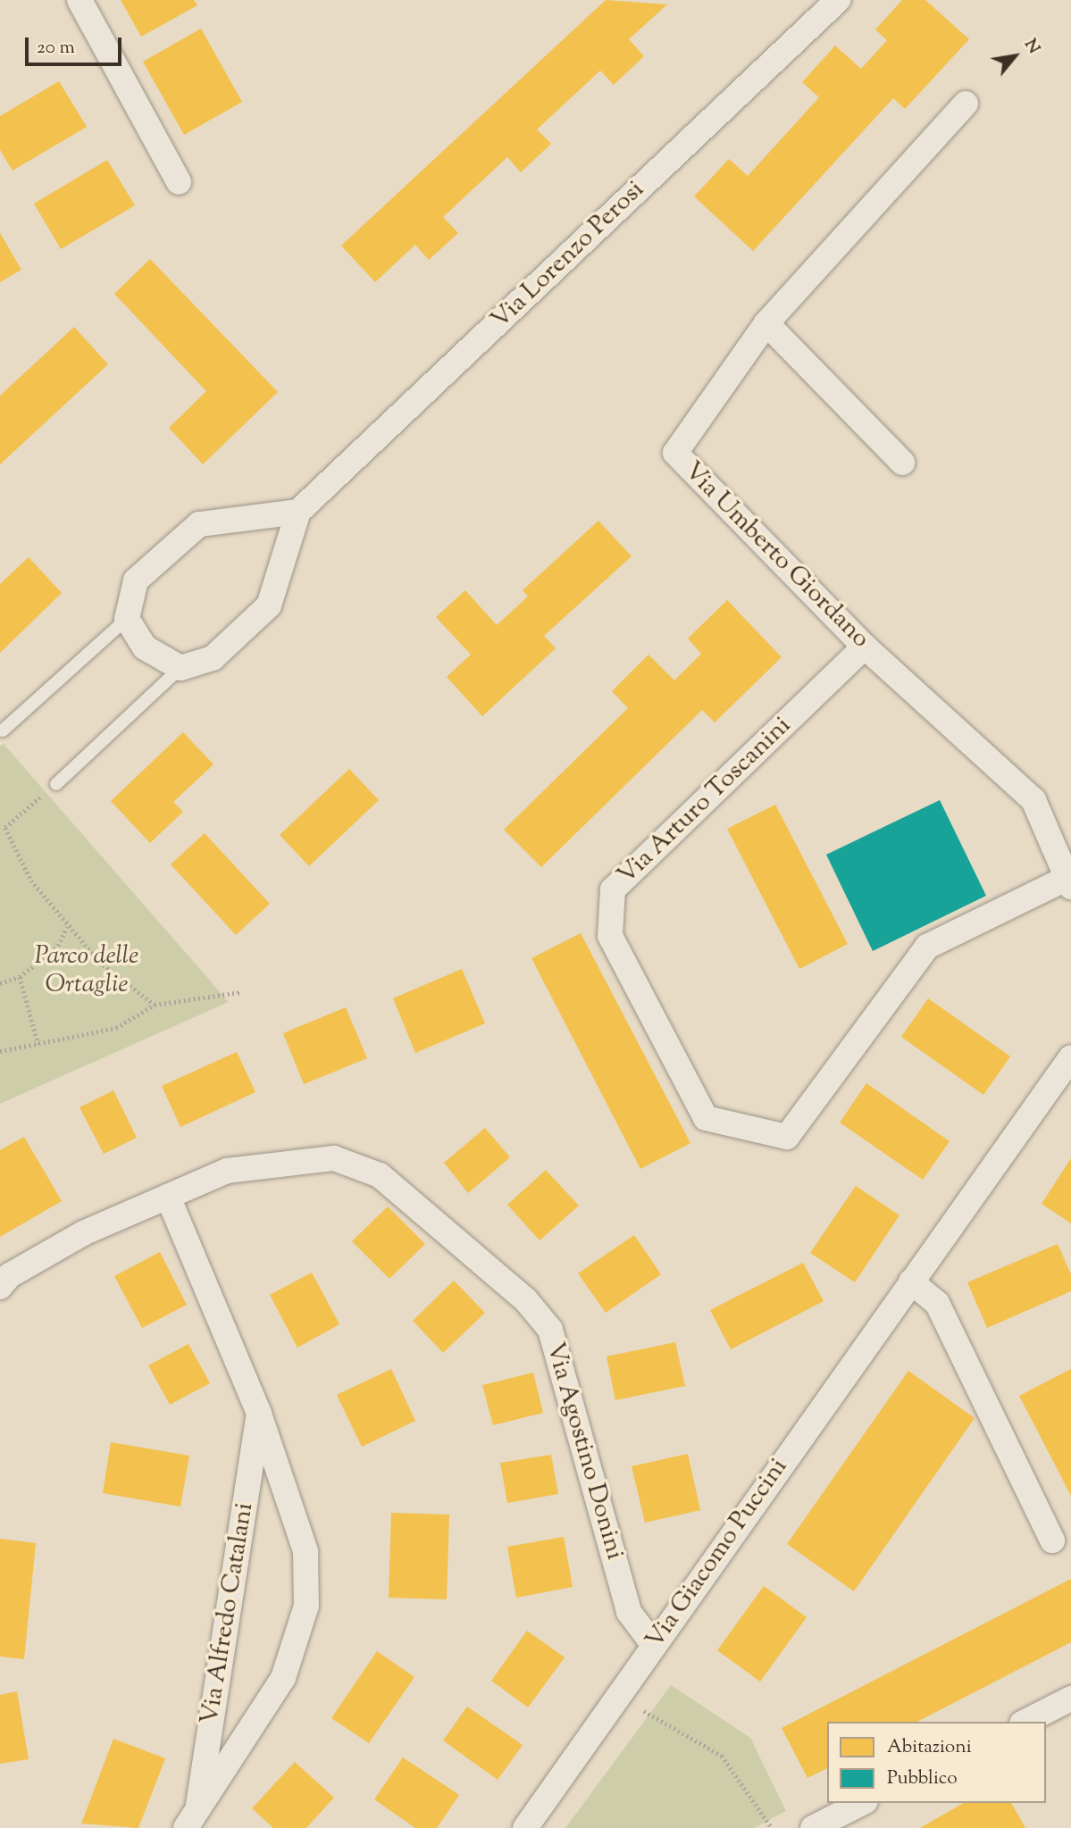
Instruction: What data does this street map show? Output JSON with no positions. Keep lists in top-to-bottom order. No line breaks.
{"streets":{"street":["Via Lorenzo Perosi","Via Umberto Giordano","Via Arturo Toscanini","Via Agostino Donini","Via Giacomo Puccini","Via Alfredo Catalani"]},"crossings":[["Via Umberto Giordano","Via Arturo Toscanini"],["Via Agostino Donini","Via Giacomo Puccini"],["Via Agostino Donini","Via Alfredo Catalani"]],"parks":["Parco delle Ortaglie"],"legend":["Abitazioni","Pubblico"],"scale_bar":"20 m","north":"top right"}
